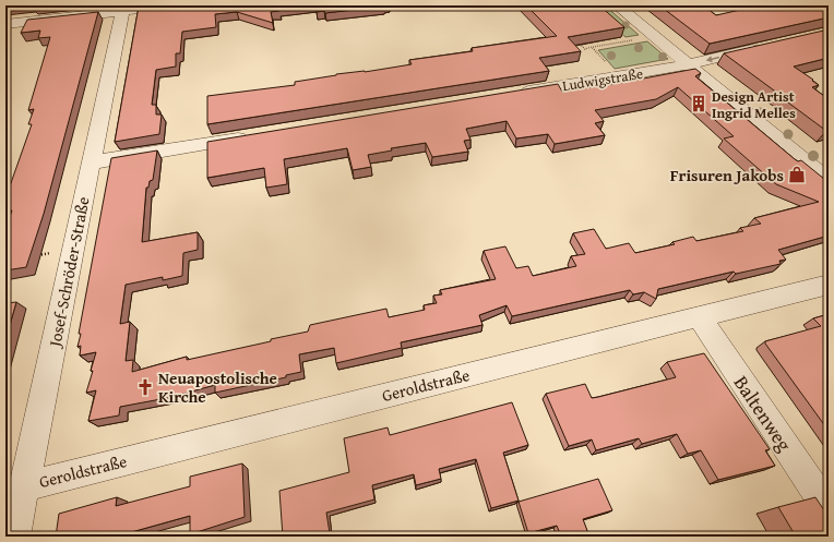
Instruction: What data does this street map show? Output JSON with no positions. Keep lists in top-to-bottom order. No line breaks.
{"streets":{"street":["Ludwigstraße","Josef-Schröder-Straße","Geroldstraße","Baltenweg"]},"crossings":[["Josef-Schröder-Straße","Geroldstraße"],["Geroldstraße","Baltenweg"]],"places":{"building":["Design Artist Ingrid Melles"],"shop":["Frisuren Jakobs"],"church":["Neuapostolische Kirche"]}}
